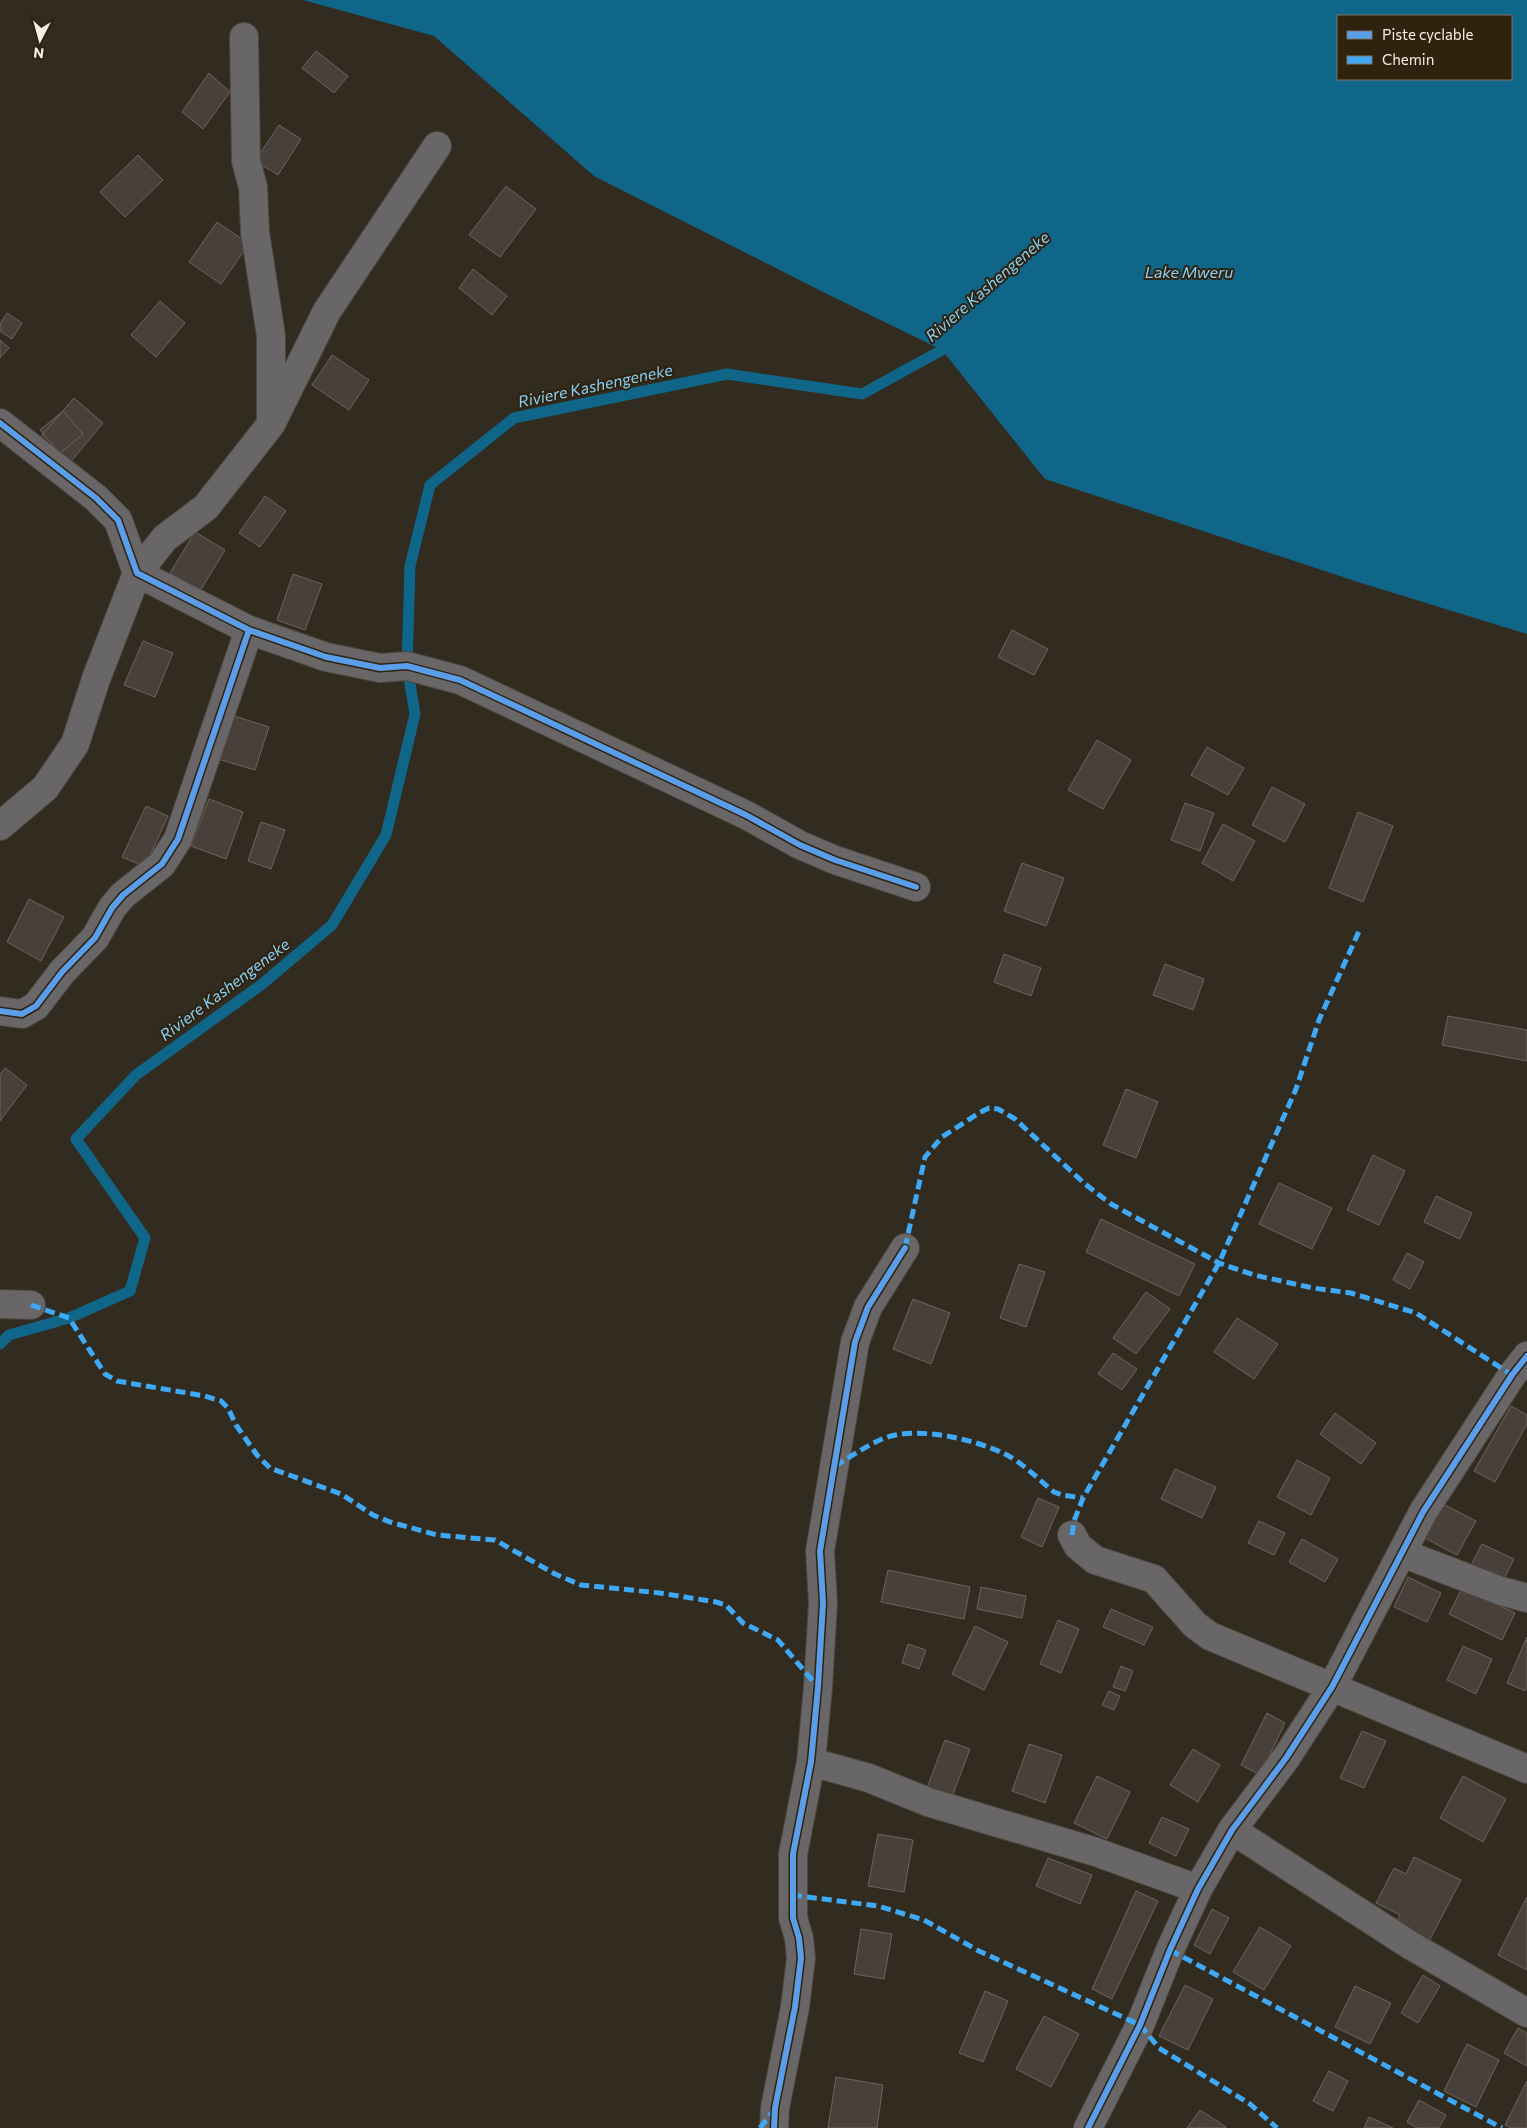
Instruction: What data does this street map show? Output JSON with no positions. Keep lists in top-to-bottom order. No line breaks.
{"water":["Lake Mweru","Riviere Kashengeneke"],"legend":["Piste cyclable","Chemin"],"north":"bottom"}
